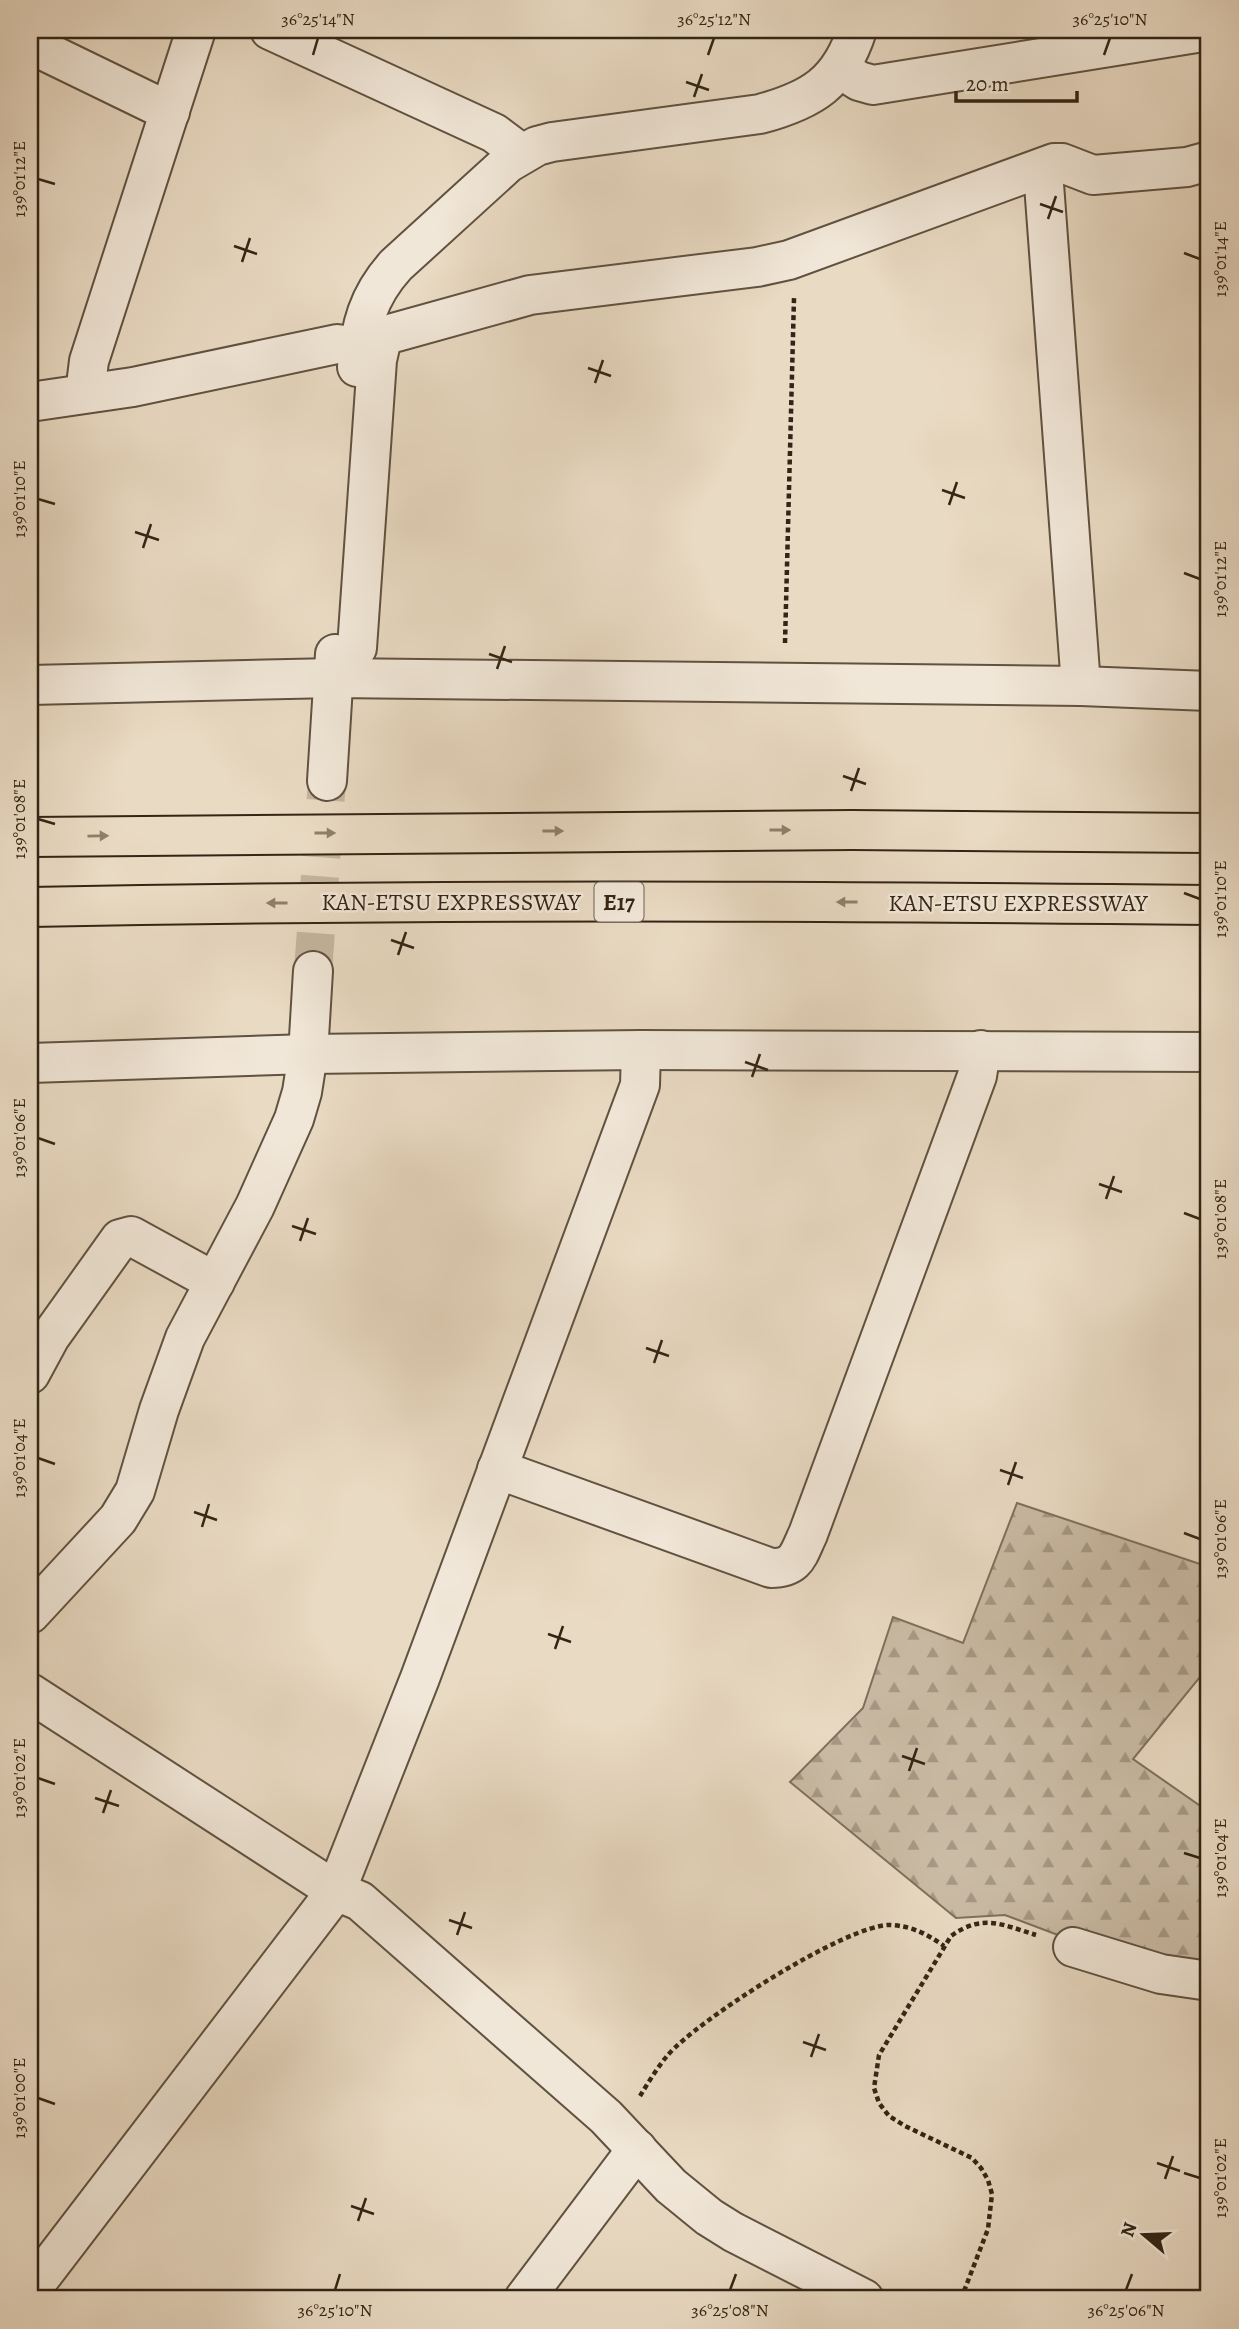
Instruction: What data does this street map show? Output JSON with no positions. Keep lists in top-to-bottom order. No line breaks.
{"streets":{"highway":["KAN-ETSU EXPRESSWAY","E17"]},"scale_bar":"20 m","north":"left","coordinates":["36°25'14\"N","36°25'12\"N","36°25'10\"N","139°01'12\"E","139°01'14\"E","139°01'10\"E","139°01'08\"E","139°01'06\"E","139°01'04\"E","139°01'02\"E","139°01'00\"E","36°25'08\"N","36°25'06\"N"]}
